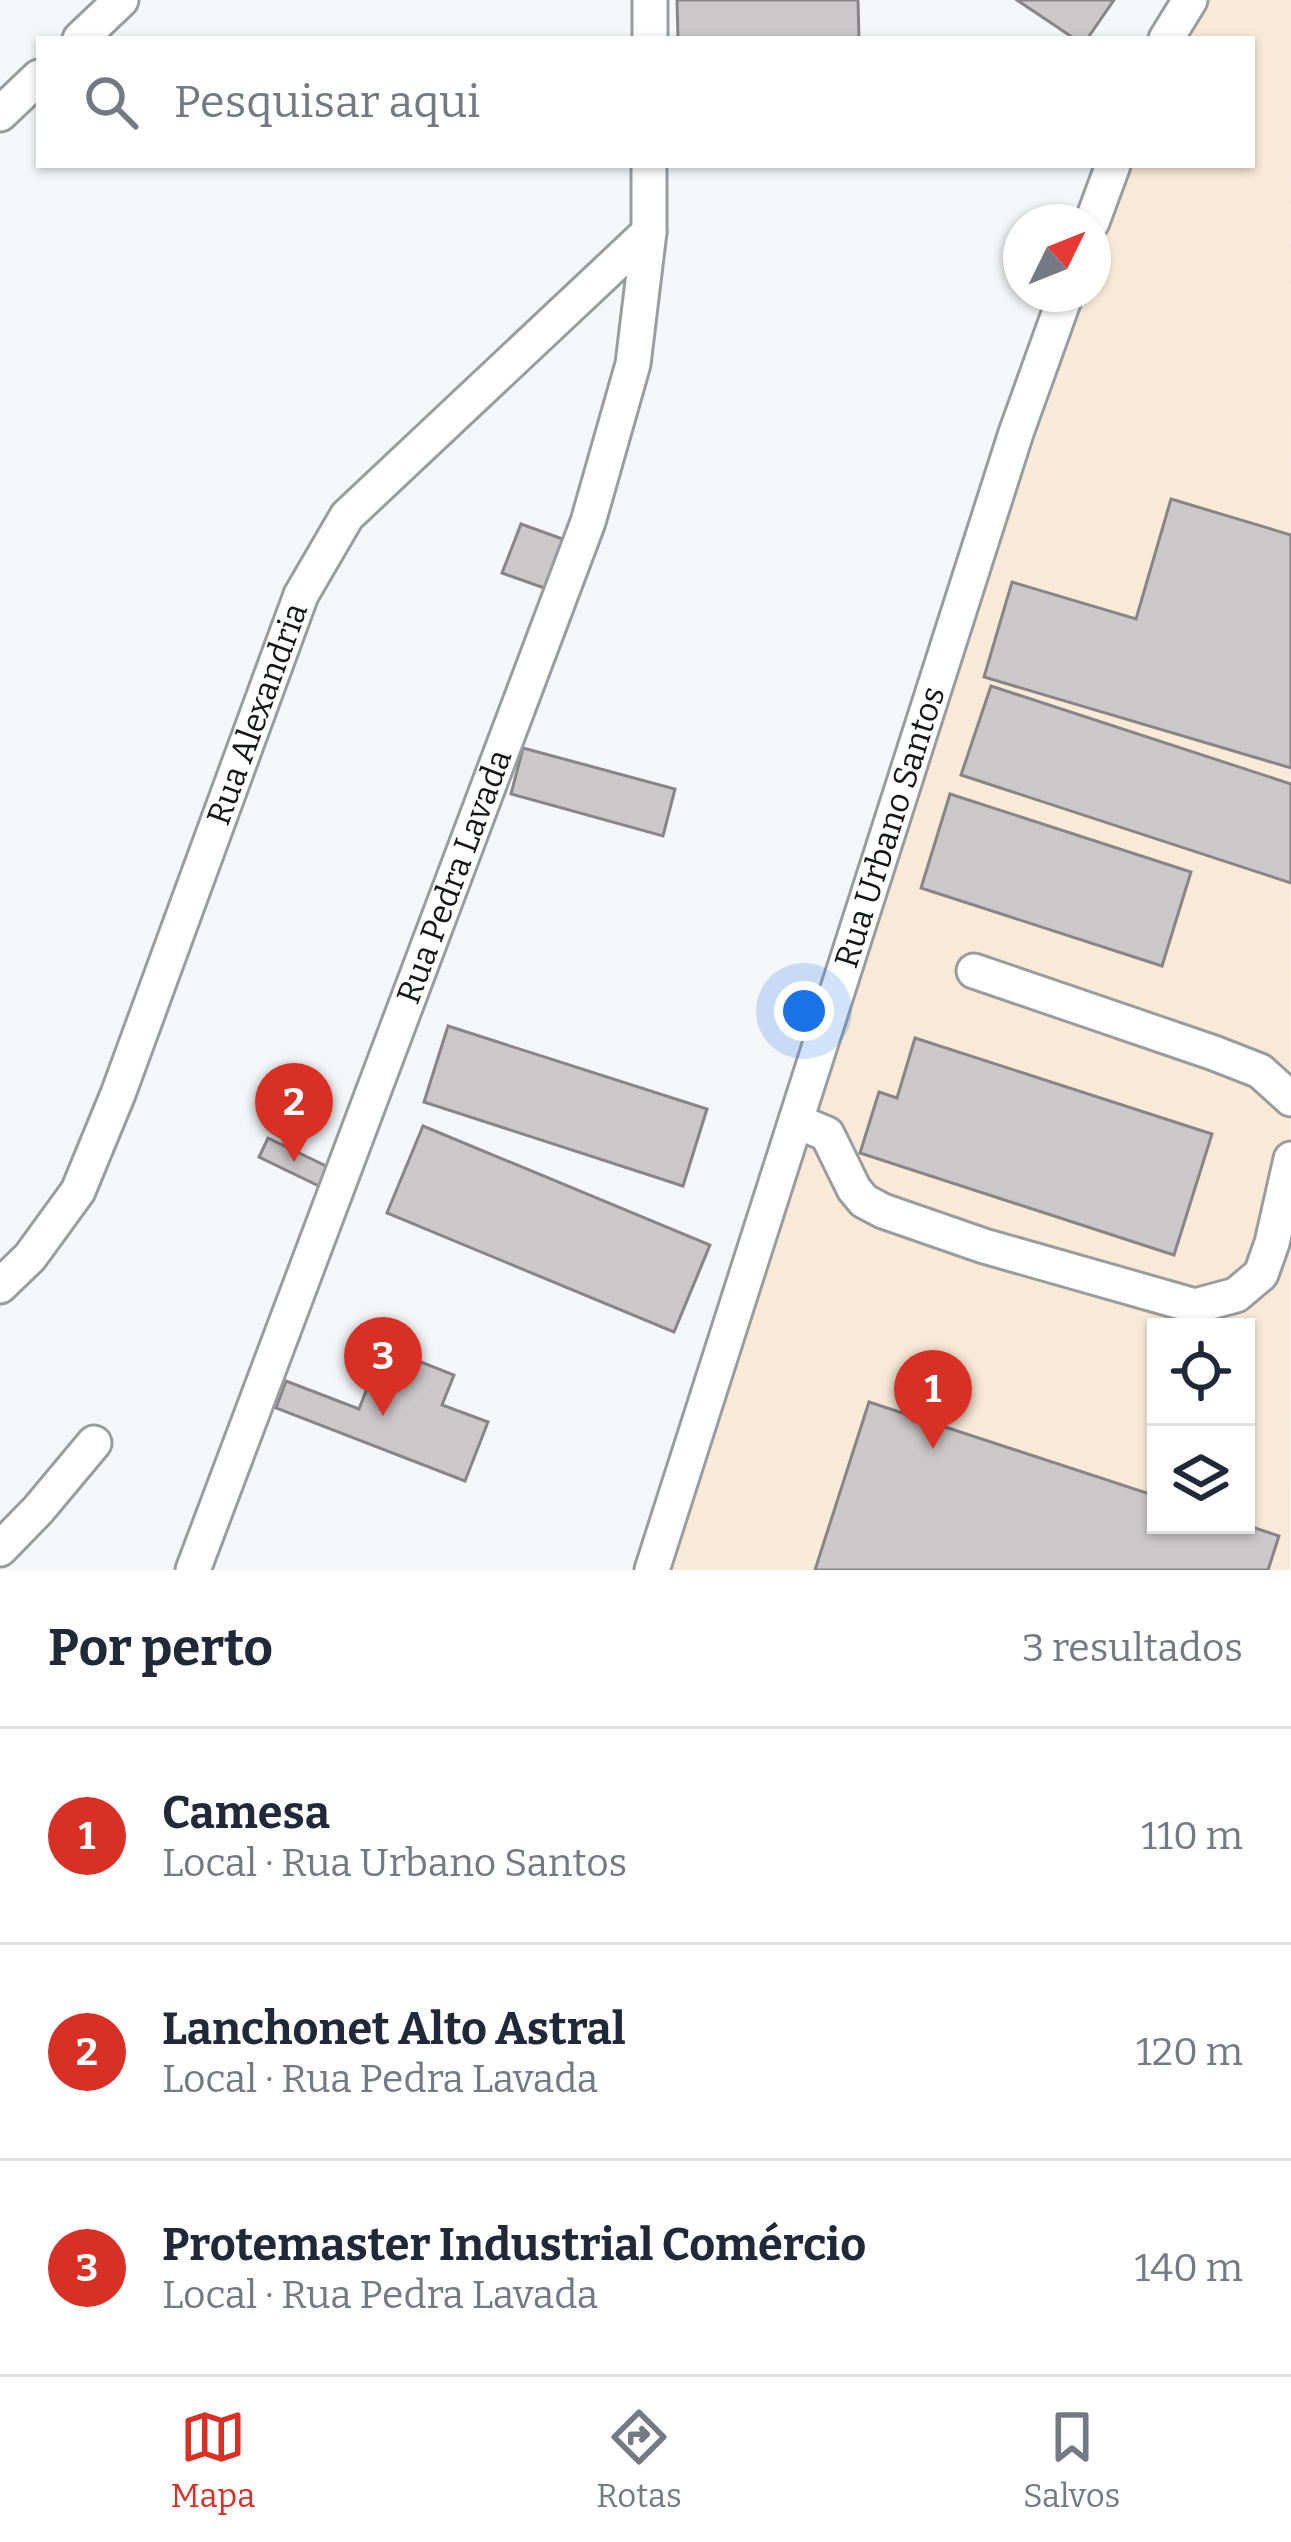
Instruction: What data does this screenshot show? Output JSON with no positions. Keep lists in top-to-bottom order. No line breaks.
{"streets":{"street":["Rua Alexandria","Rua Urbano Santos","Rua Pedra Lavada"]},"crossings":[["Rua Alexandria","Rua Pedra Lavada"]],"north":"top right","page":{"search":"Pesquisar aqui","pins":["2","3","1"],"heading":["Por perto","3 resultados"],"list":[{"mark":"1","name":"Camesa","note":"Local · Rua Urbano Santos","value":"110 m"},{"mark":"2","name":"Lanchonet Alto Astral","note":"Local · Rua Pedra Lavada","value":"120 m"},{"mark":"3","name":"Protemaster Industrial Comércio","note":"Local · Rua Pedra Lavada","value":"140 m"}],"nav":["Mapa","Rotas","Salvos"]}}
